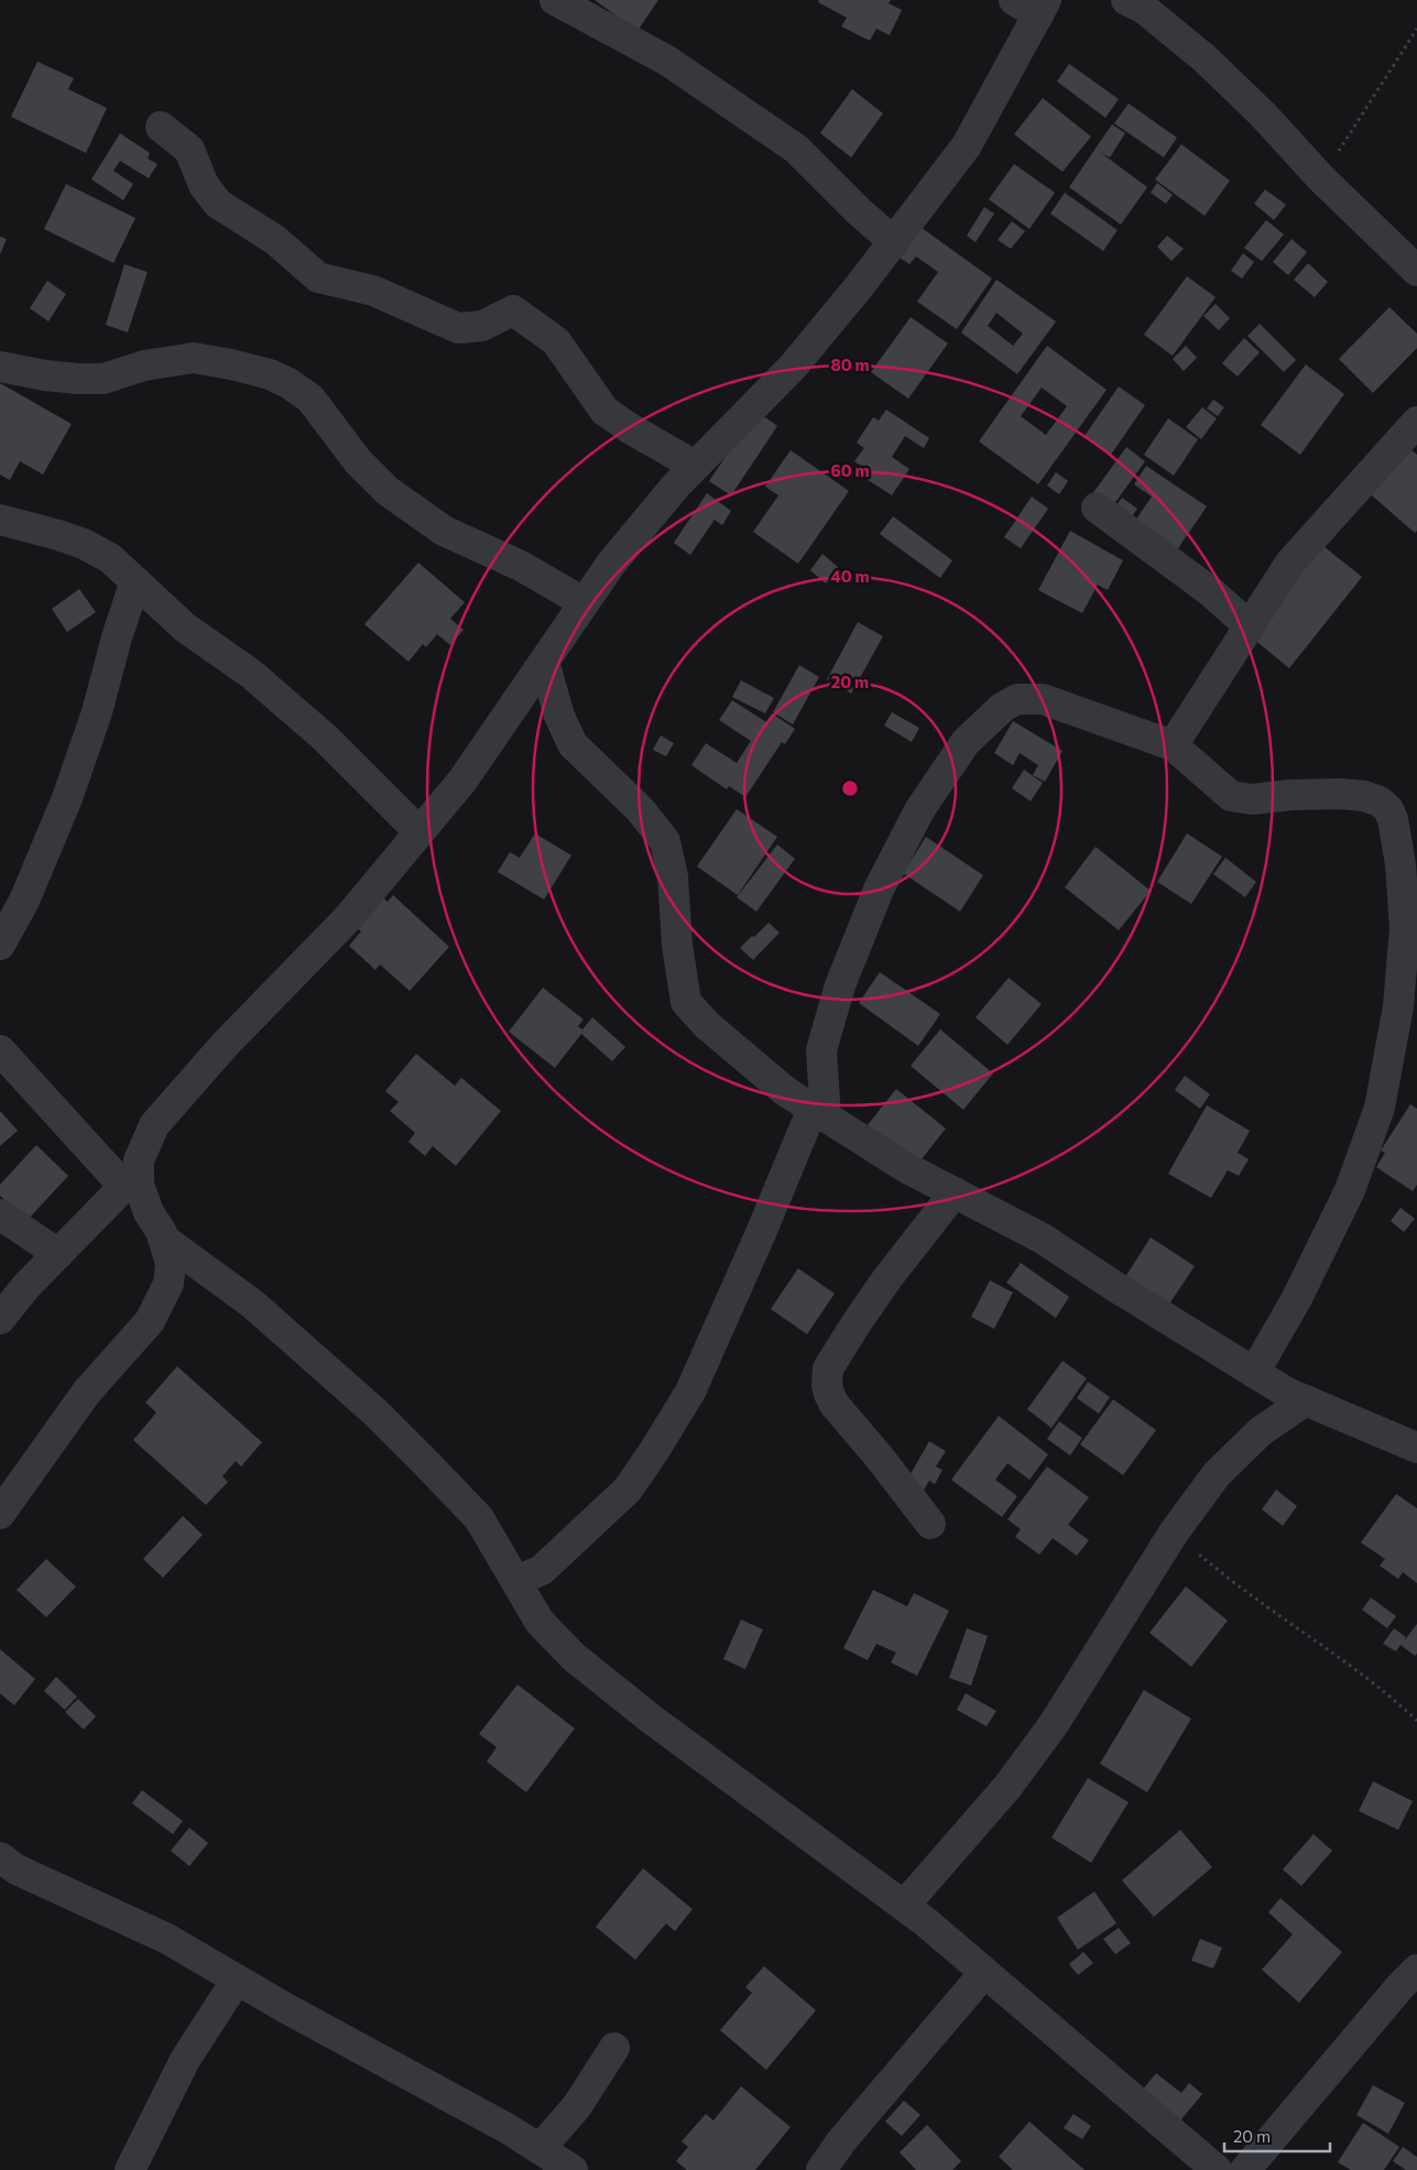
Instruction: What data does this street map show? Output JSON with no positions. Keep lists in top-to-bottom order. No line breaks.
{"scale_bar":"20 m","rings":["80 m","60 m","40 m","20 m"]}
